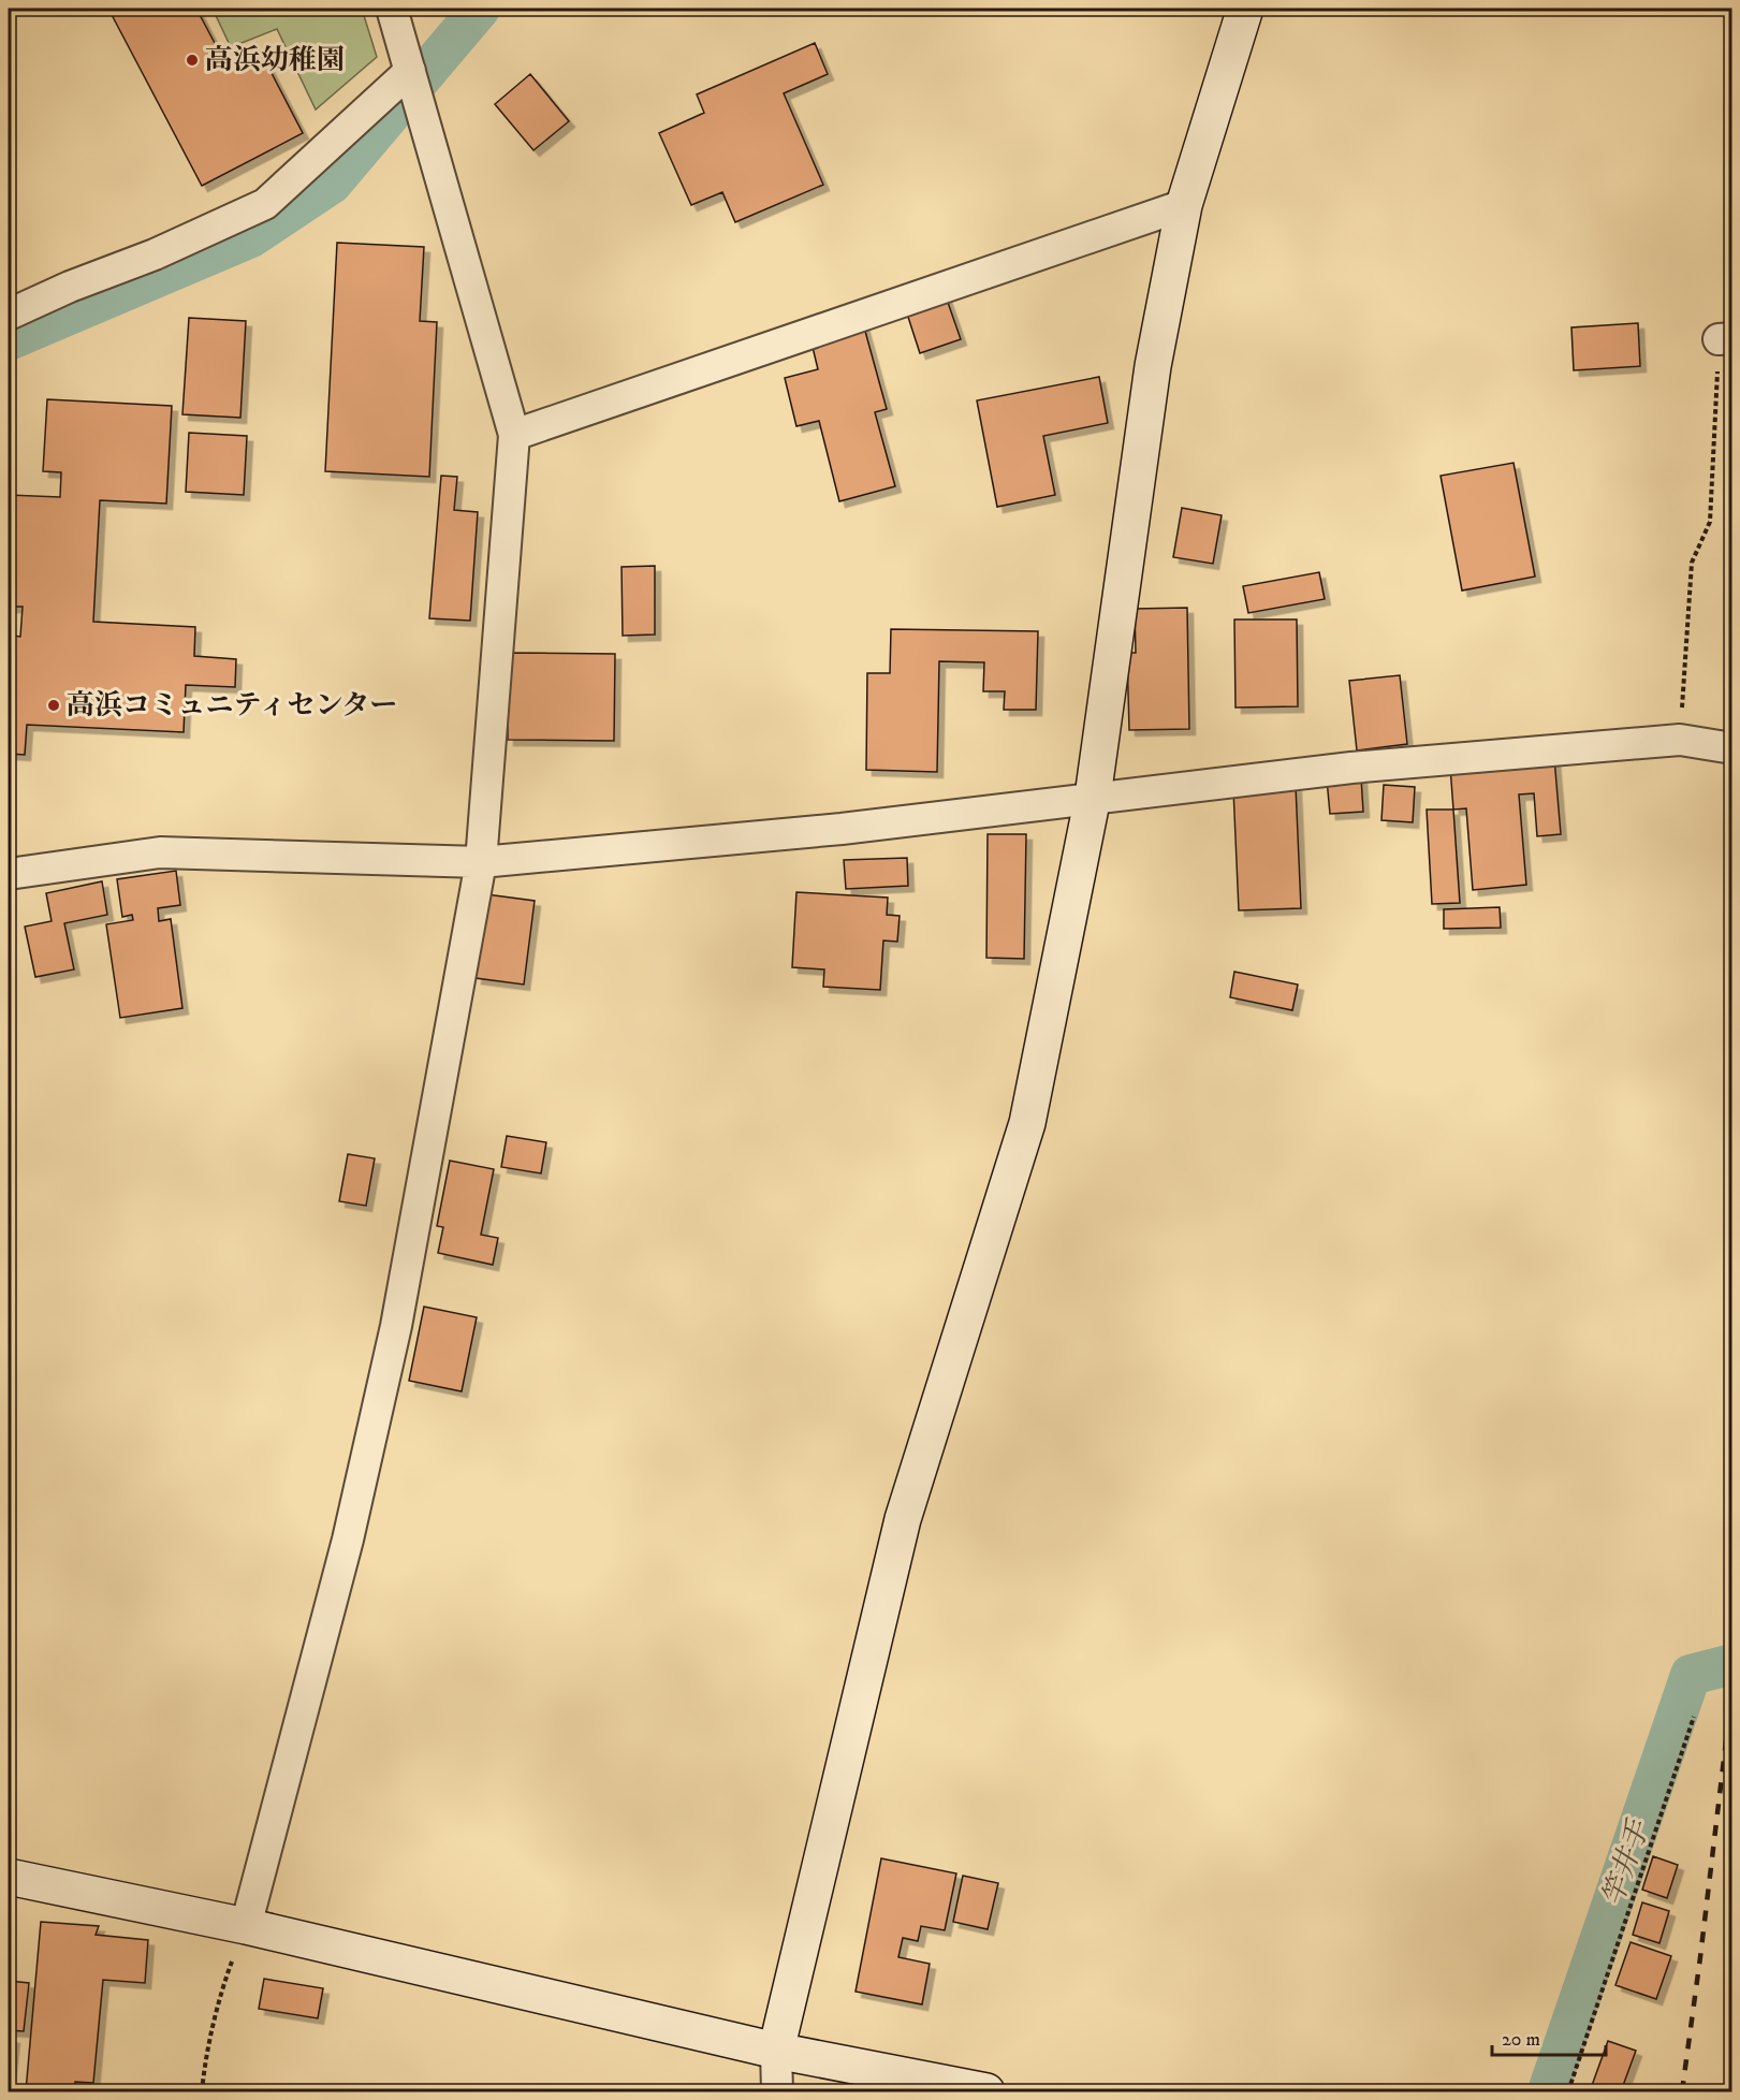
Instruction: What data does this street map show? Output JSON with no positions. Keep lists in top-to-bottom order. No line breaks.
{"water":["竿井手"],"places":["高浜幼稚園","高浜コミュニティセンター"],"scale_bar":"20 m"}
